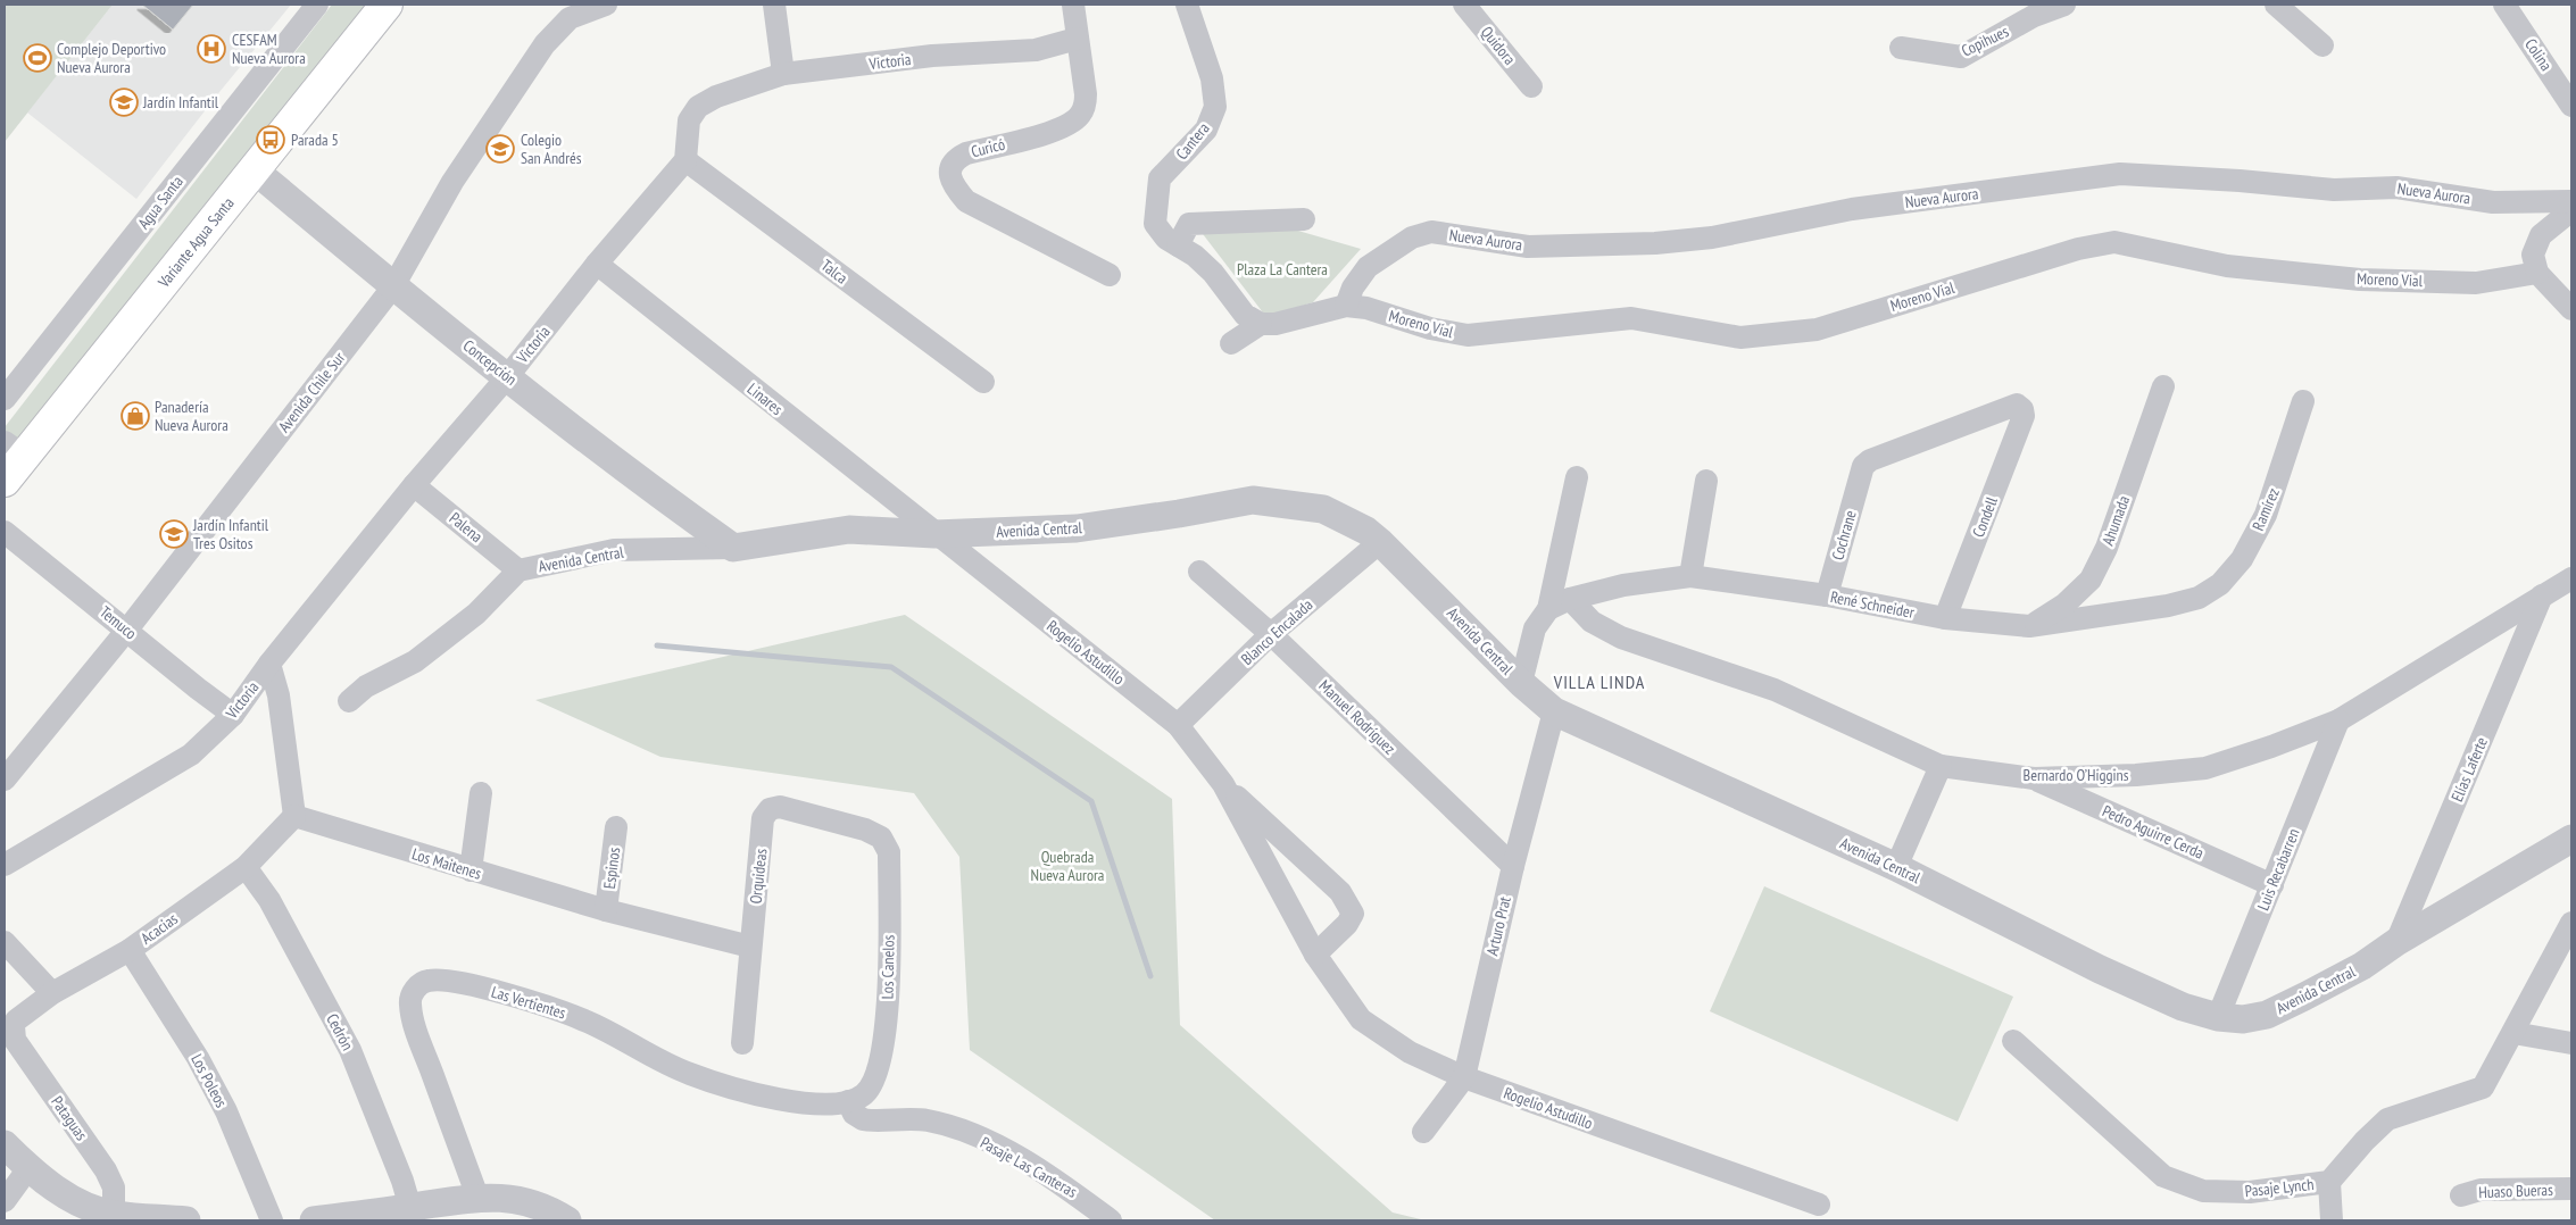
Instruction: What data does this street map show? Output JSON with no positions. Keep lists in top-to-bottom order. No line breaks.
{"streets":{"main road":["Variante Agua Santa"],"street":["Copihues","Quidora","Colina","Victoria","Cantera","Curicó","Nueva Aurora","Agua Santa","Talca","Moreno Vial","Concepción","Avenida Chile Sur","Linares","Ramírez","Condell","Ahumada","Palena","Avenida Central","Cochrane","René Schneider","Temuco","Blanco Encalada","Rogelio Astudillo","Manuel Rodríguez","Elías Laferte","Bernardo O’Higgins","Pedro Aguirre Cerda","Los Maitenes","Espinos","Luis Recabarren","Orquideas","Arturo Prat","Acacias","Los Canelos","Las Vertientes","Cedrón","Los Poleos","Pataguas","Pasaje Las Canteras","Pasaje Lynch","Huaso Bueras"]},"crossings":[["Victoria","Curicó"],["Victoria","Talca"],["Victoria","Concepción"],["Victoria","Linares"],["Victoria","Palena"],["Victoria","Temuco"],["Nueva Aurora","Moreno Vial"],["Variante Agua Santa","Concepción"],["Concepción","Avenida Chile Sur"],["Concepción","Avenida Central"],["Avenida Chile Sur","Temuco"],["Linares","Avenida Central"],["Linares","Rogelio Astudillo"],["Ramírez","René Schneider"],["Condell","Cochrane"],["Condell","René Schneider"],["Ahumada","René Schneider"],["Palena","Avenida Central"],["Avenida Central","Blanco Encalada"],["Avenida Central","Rogelio Astudillo"],["Avenida Central","Elías Laferte"],["Avenida Central","Luis Recabarren"],["Avenida Central","Arturo Prat"],["Cochrane","René Schneider"],["René Schneider","Bernardo O’Higgins"],["Blanco Encalada","Rogelio Astudillo"],["Blanco Encalada","Manuel Rodríguez"],["Rogelio Astudillo","Arturo Prat"],["Manuel Rodríguez","Arturo Prat"],["Elías Laferte","Bernardo O’Higgins"],["Bernardo O’Higgins","Pedro Aguirre Cerda"],["Bernardo O’Higgins","Luis Recabarren"],["Pedro Aguirre Cerda","Luis Recabarren"],["Los Maitenes","Espinos"],["Los Maitenes","Orquideas"],["Los Maitenes","Acacias"],["Orquideas","Los Canelos"],["Acacias","Cedrón"],["Acacias","Los Poleos"],["Acacias","Pataguas"],["Los Canelos","Las Vertientes"],["Los Canelos","Pasaje Las Canteras"],["Las Vertientes","Pasaje Las Canteras"]],"districts":["VILLA LINDA"],"parks":["Plaza La Cantera","Quebrada Nueva Aurora"],"places":{"hospital":["CESFAM Nueva Aurora"],"sports":["Complejo Deportivo Nueva Aurora"],"school or university":["Jardín Infantil","Colegio San Andrés","Jardín Infantil Tres Ositos"],"bus stop":["Parada 5"],"shop":["Panadería Nueva Aurora"]}}
